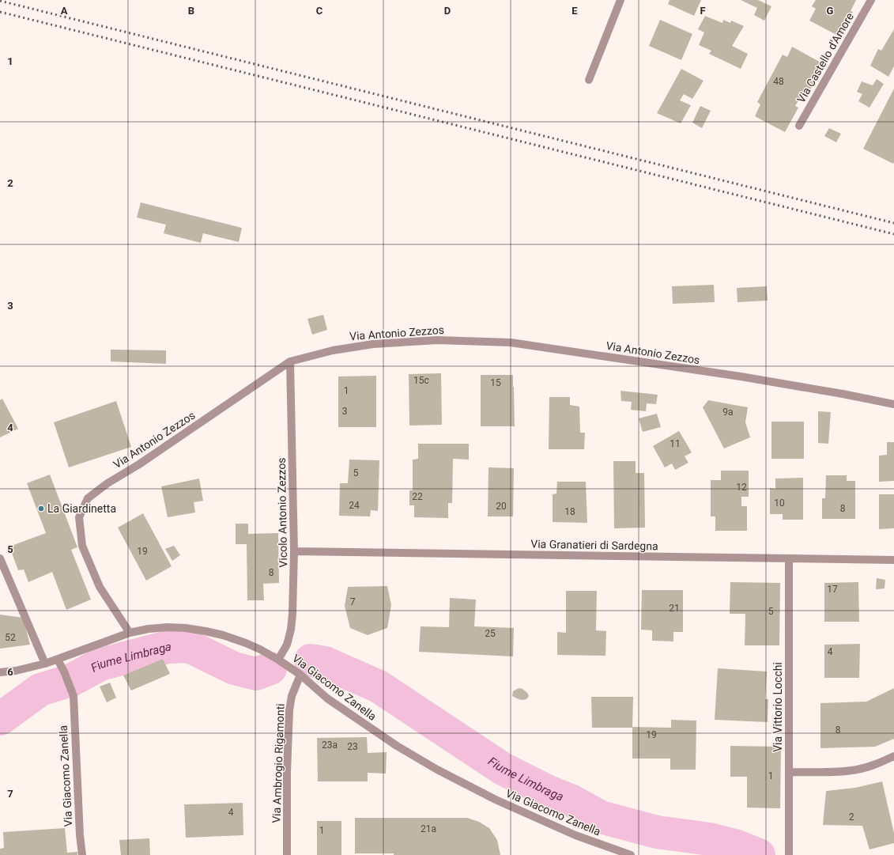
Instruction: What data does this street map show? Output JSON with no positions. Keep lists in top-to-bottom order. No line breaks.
{"streets":{"street":["Via Castello d'Amore","Via Antonio Zezzos","Vicolo Antonio Zezzos","Via Granatieri di Sardegna","Via Giacomo Zanella","Via Vittorio Locchi","Via Ambrogio Rigamonti"]},"crossings":[["Via Antonio Zezzos","Vicolo Antonio Zezzos"],["Via Antonio Zezzos","Via Giacomo Zanella"],["Vicolo Antonio Zezzos","Via Granatieri di Sardegna"],["Vicolo Antonio Zezzos","Via Giacomo Zanella"],["Via Granatieri di Sardegna","Via Vittorio Locchi"],["Via Giacomo Zanella","Via Ambrogio Rigamonti"]],"water":["Fiume Limbraga"],"places":["La Giardinetta"],"house_numbers":["48","15c","15","1","3","9a","11","5","12","22","10","24","20","8","18","19","8","17","7","21","5","25","52","4","8","19","23a","23","1","4","2","21a","1"],"grid":{"columns":["A","B","C","D","E","F","G"],"rows":["1","2","3","4","5","6","7"]}}
